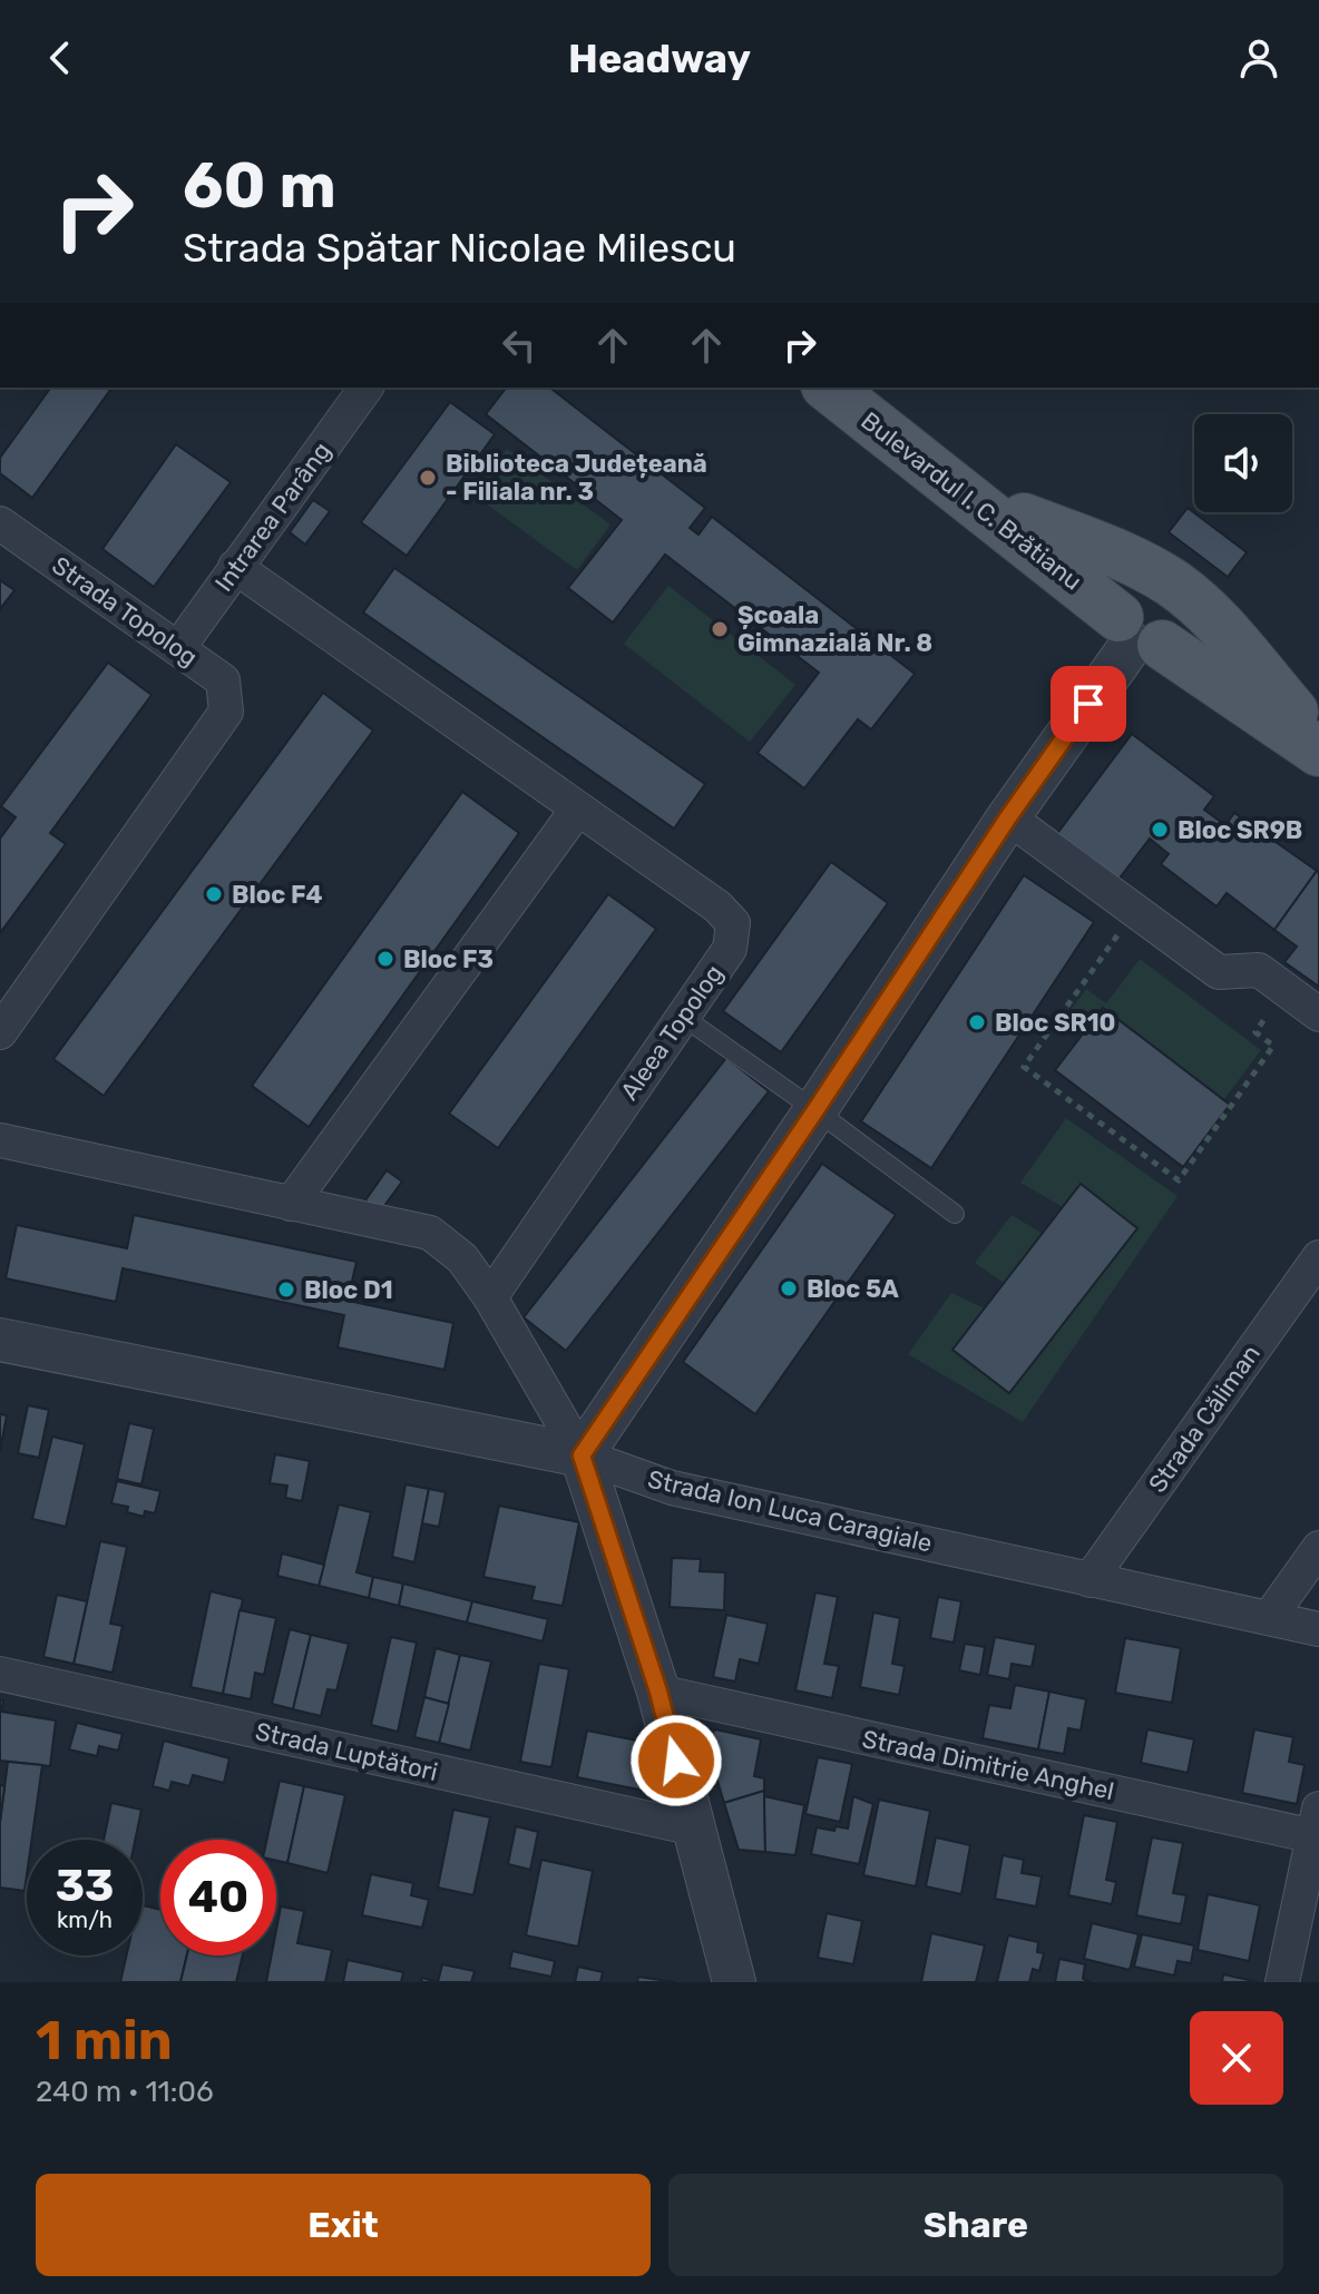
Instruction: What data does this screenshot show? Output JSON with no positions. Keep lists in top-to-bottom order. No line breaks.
{"streets":{"main road":["Bulevardul I. C. Brătianu"],"street":["Intrarea Parâng","Strada Topolog","Aleea Topolog","Strada Căliman","Strada Ion Luca Caragiale","Strada Luptători","Strada Dimitrie Anghel"]},"crossings":[["Intrarea Parâng","Strada Topolog"],["Intrarea Parâng","Aleea Topolog"],["Strada Căliman","Strada Ion Luca Caragiale"]],"places":["Biblioteca Județeană - Filiala nr. 3","Școala Gimnazială Nr. 8","Bloc SR9B","Bloc F4","Bloc F3","Bloc SR10","Bloc 5A","Bloc D1"],"page":{"header":"Headway","turn":["60 m","Strada Spătar Nicolae Milescu"],"speed":"33 km/h","limit":"40","heading":["1 min","240 m · 11:06"],"buttons":["Exit","Share"]}}
